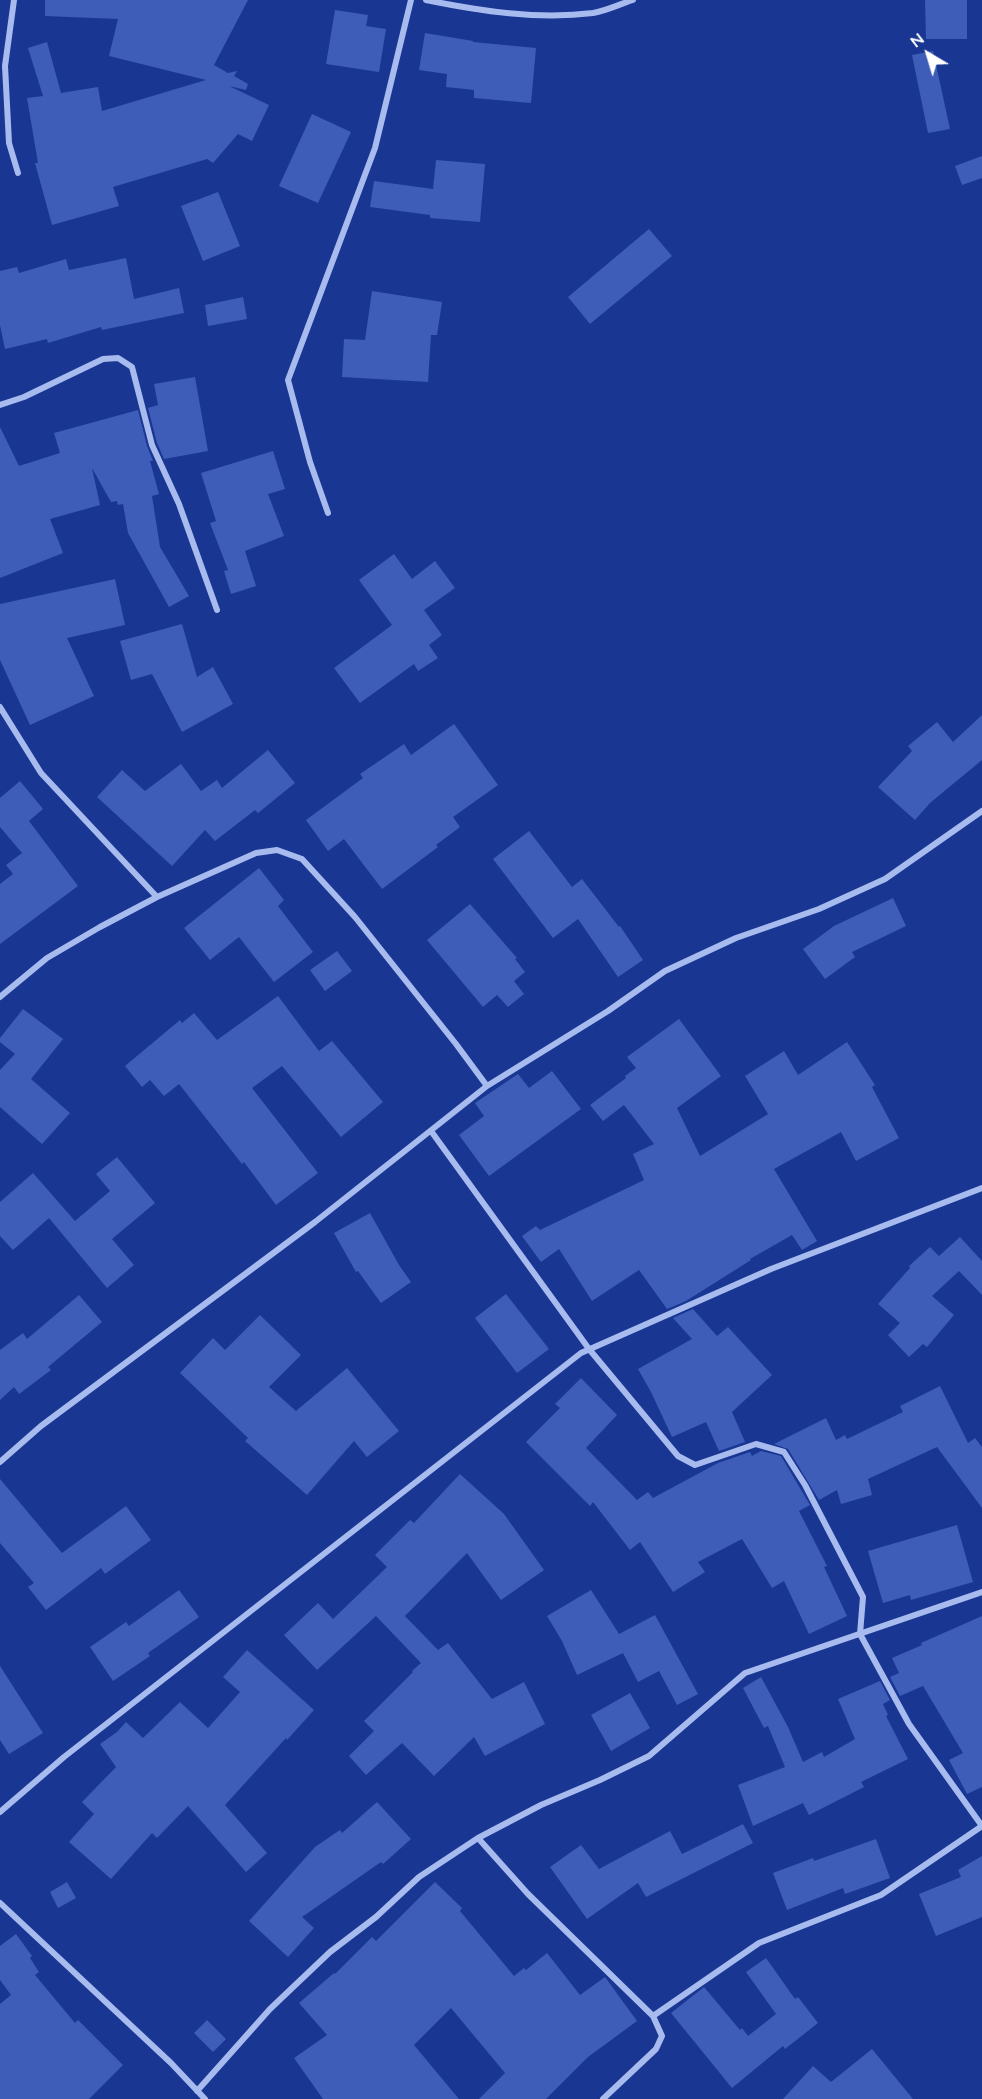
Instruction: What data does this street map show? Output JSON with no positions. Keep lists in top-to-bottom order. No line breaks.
{"north":"top left"}
